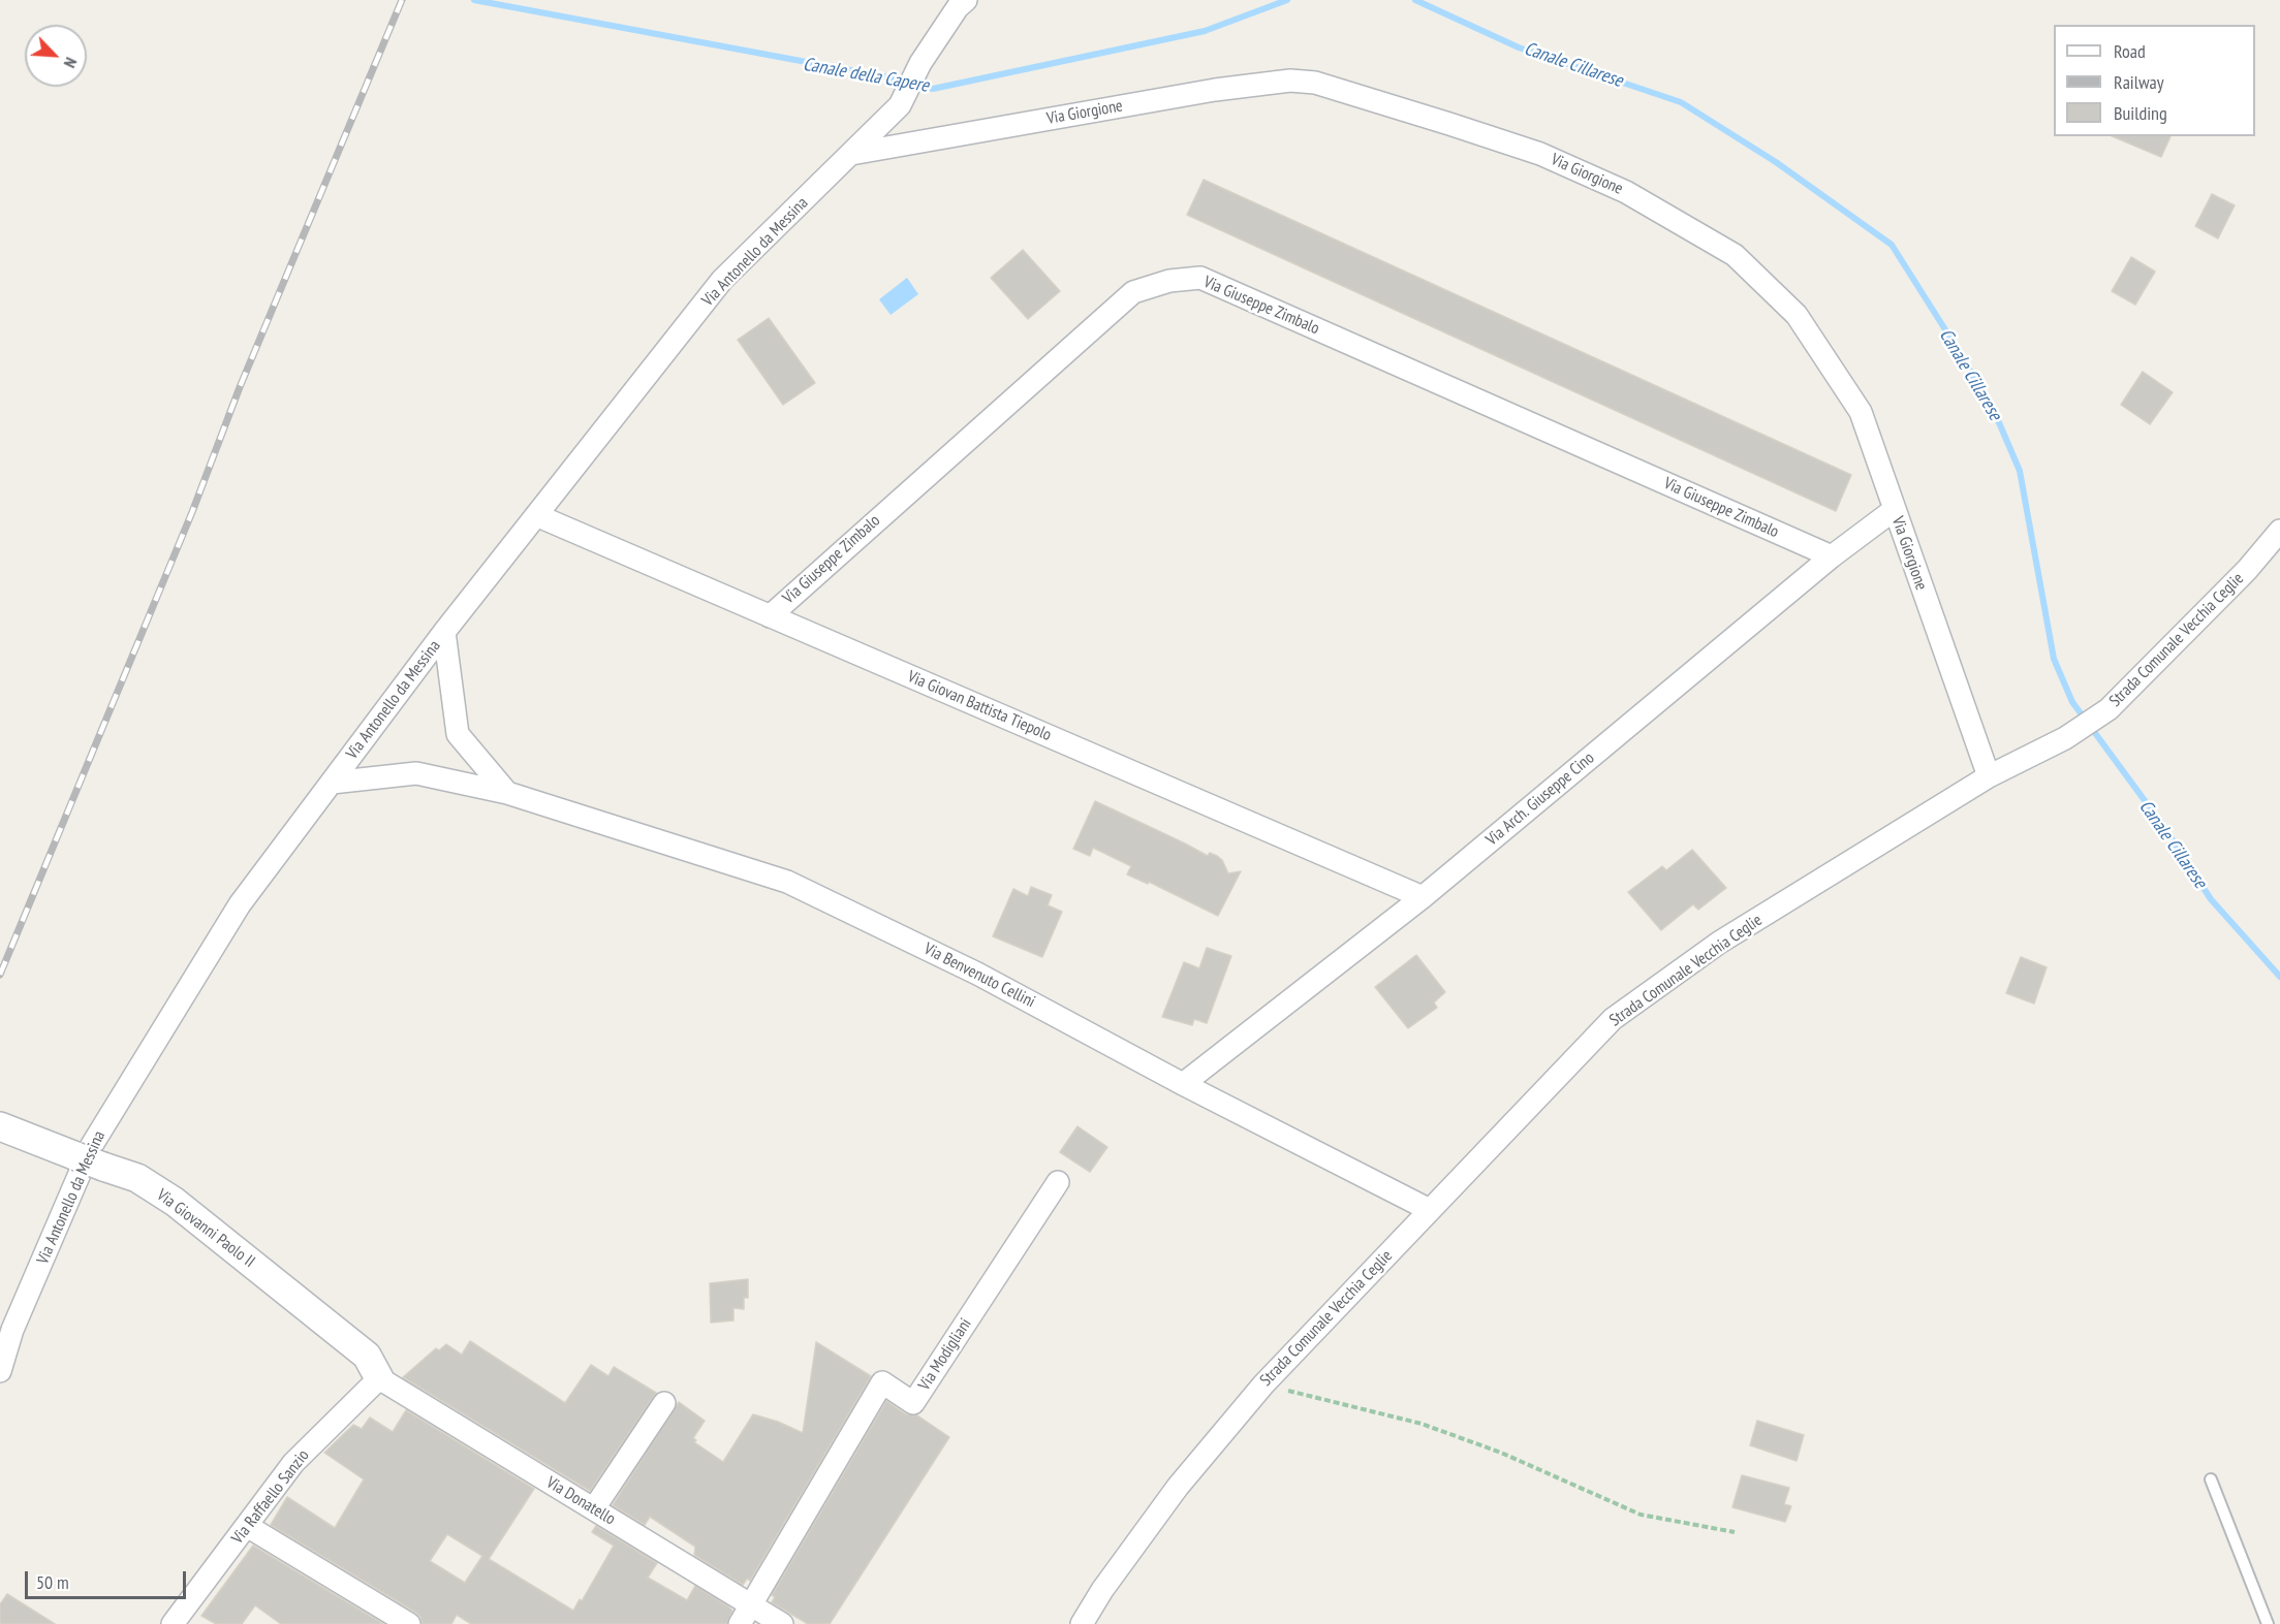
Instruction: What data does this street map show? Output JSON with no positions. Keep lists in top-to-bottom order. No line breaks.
{"streets":{"street":["Via Giorgione","Via Antonello da Messina","Via Giuseppe Zimbalo","Strada Comunale Vecchia Ceglie","Via Giovan Battista Tiepolo","Via Arch. Giuseppe Cino","Via Benvenuto Cellini","Via Giovanni Paolo II","Via Modigliani","Via Raffaello Sanzio","Via Donatello"]},"crossings":[["Via Giorgione","Via Antonello da Messina"],["Via Giorgione","Strada Comunale Vecchia Ceglie"],["Via Giorgione","Via Arch. Giuseppe Cino"],["Via Antonello da Messina","Via Giovan Battista Tiepolo"],["Via Antonello da Messina","Via Benvenuto Cellini"],["Via Giuseppe Zimbalo","Via Giovan Battista Tiepolo"],["Via Giuseppe Zimbalo","Via Arch. Giuseppe Cino"],["Strada Comunale Vecchia Ceglie","Via Benvenuto Cellini"],["Via Giovan Battista Tiepolo","Via Arch. Giuseppe Cino"],["Via Arch. Giuseppe Cino","Via Benvenuto Cellini"],["Via Giovanni Paolo II","Via Raffaello Sanzio"],["Via Giovanni Paolo II","Via Donatello"],["Via Modigliani","Via Donatello"],["Via Raffaello Sanzio","Via Donatello"]],"water":["Canale Cillarese","Canale della Capere"],"legend":["Road","Railway","Building"],"scale_bar":"50 m","north":"bottom right"}
